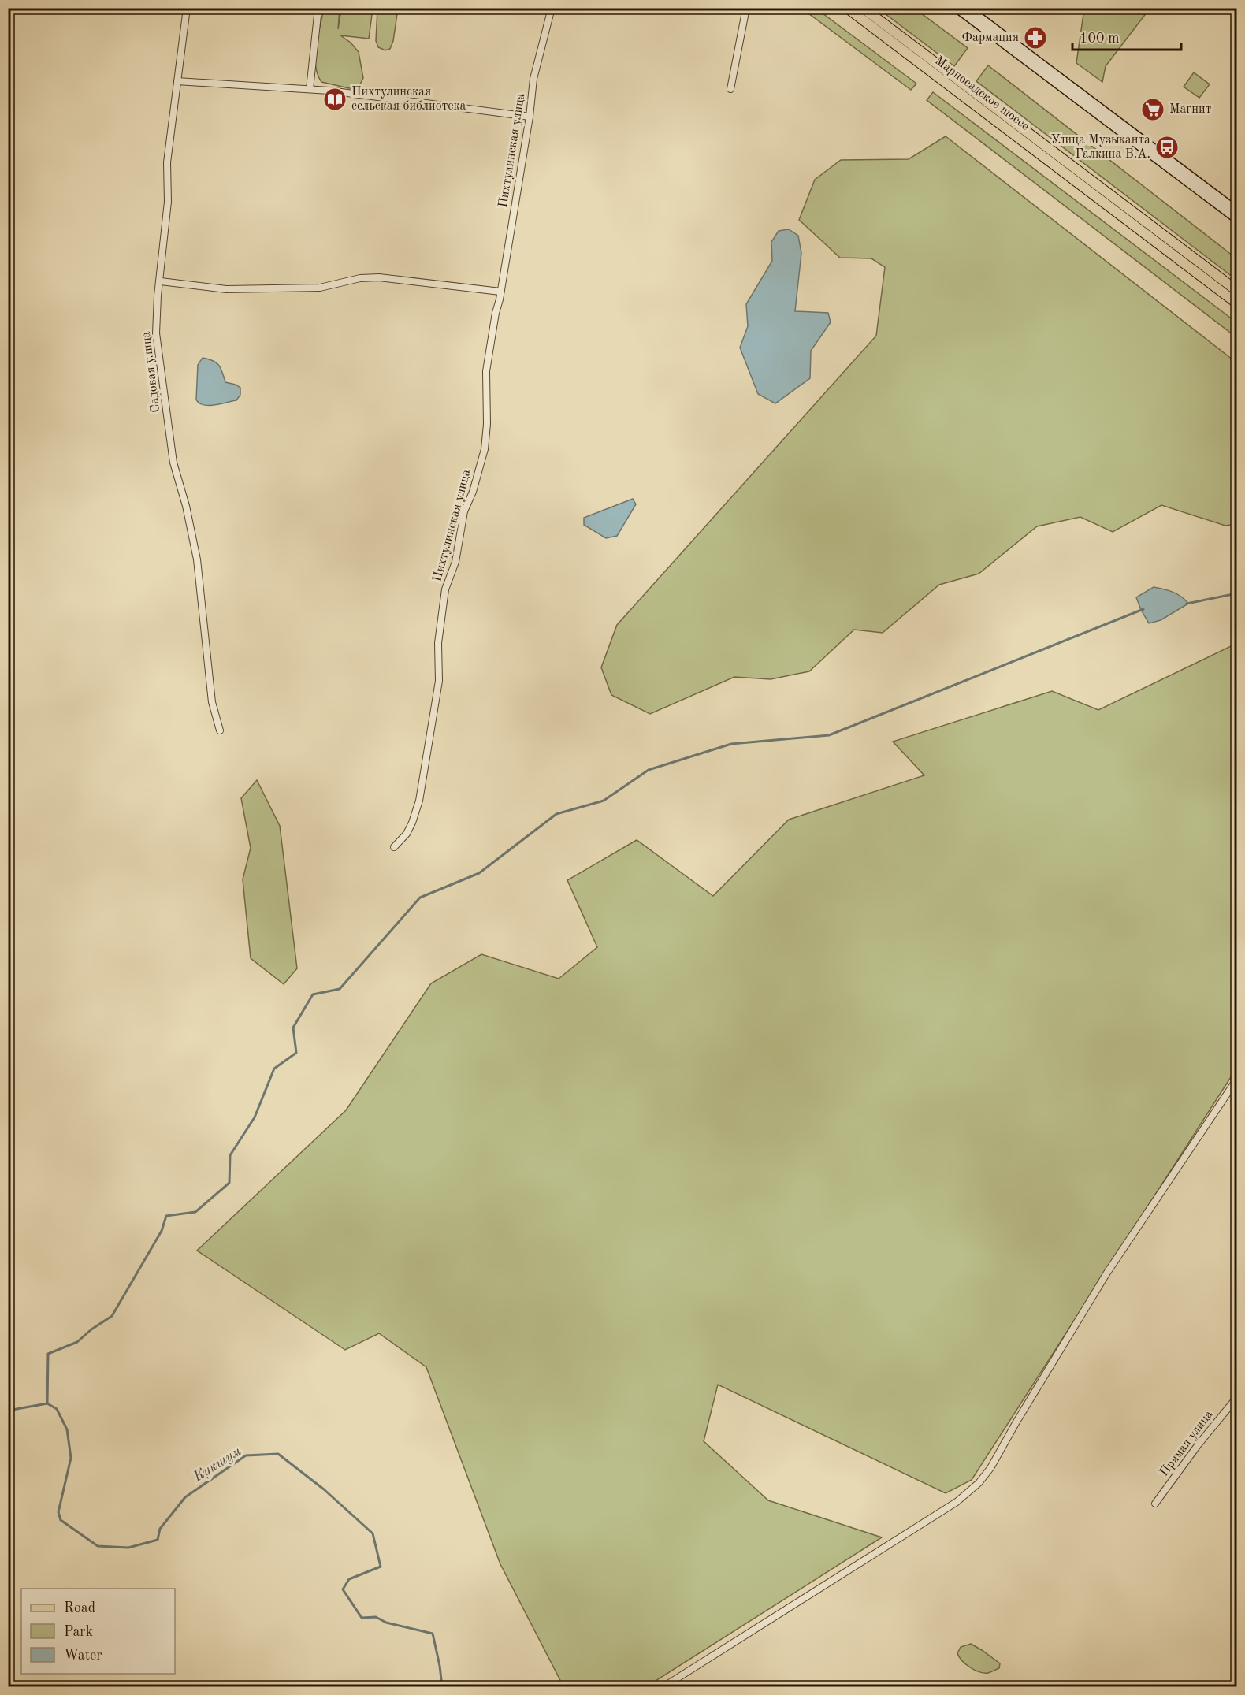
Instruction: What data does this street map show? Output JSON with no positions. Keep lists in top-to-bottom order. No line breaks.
{"streets":{"main road":["Марпосадское шоссе"],"street":["Пихтулинская улица","Садовая улица","Прямая улица"]},"water":["Кукшум"],"places":{"pharmacy":["Фармация"],"library":["Пихтулинская сельская библиотека"],"supermarket":["Магнит"],"bus stop":["Улица Музыканта Галкина В.А."]},"legend":["Road","Park","Water"],"scale_bar":"100 m"}
